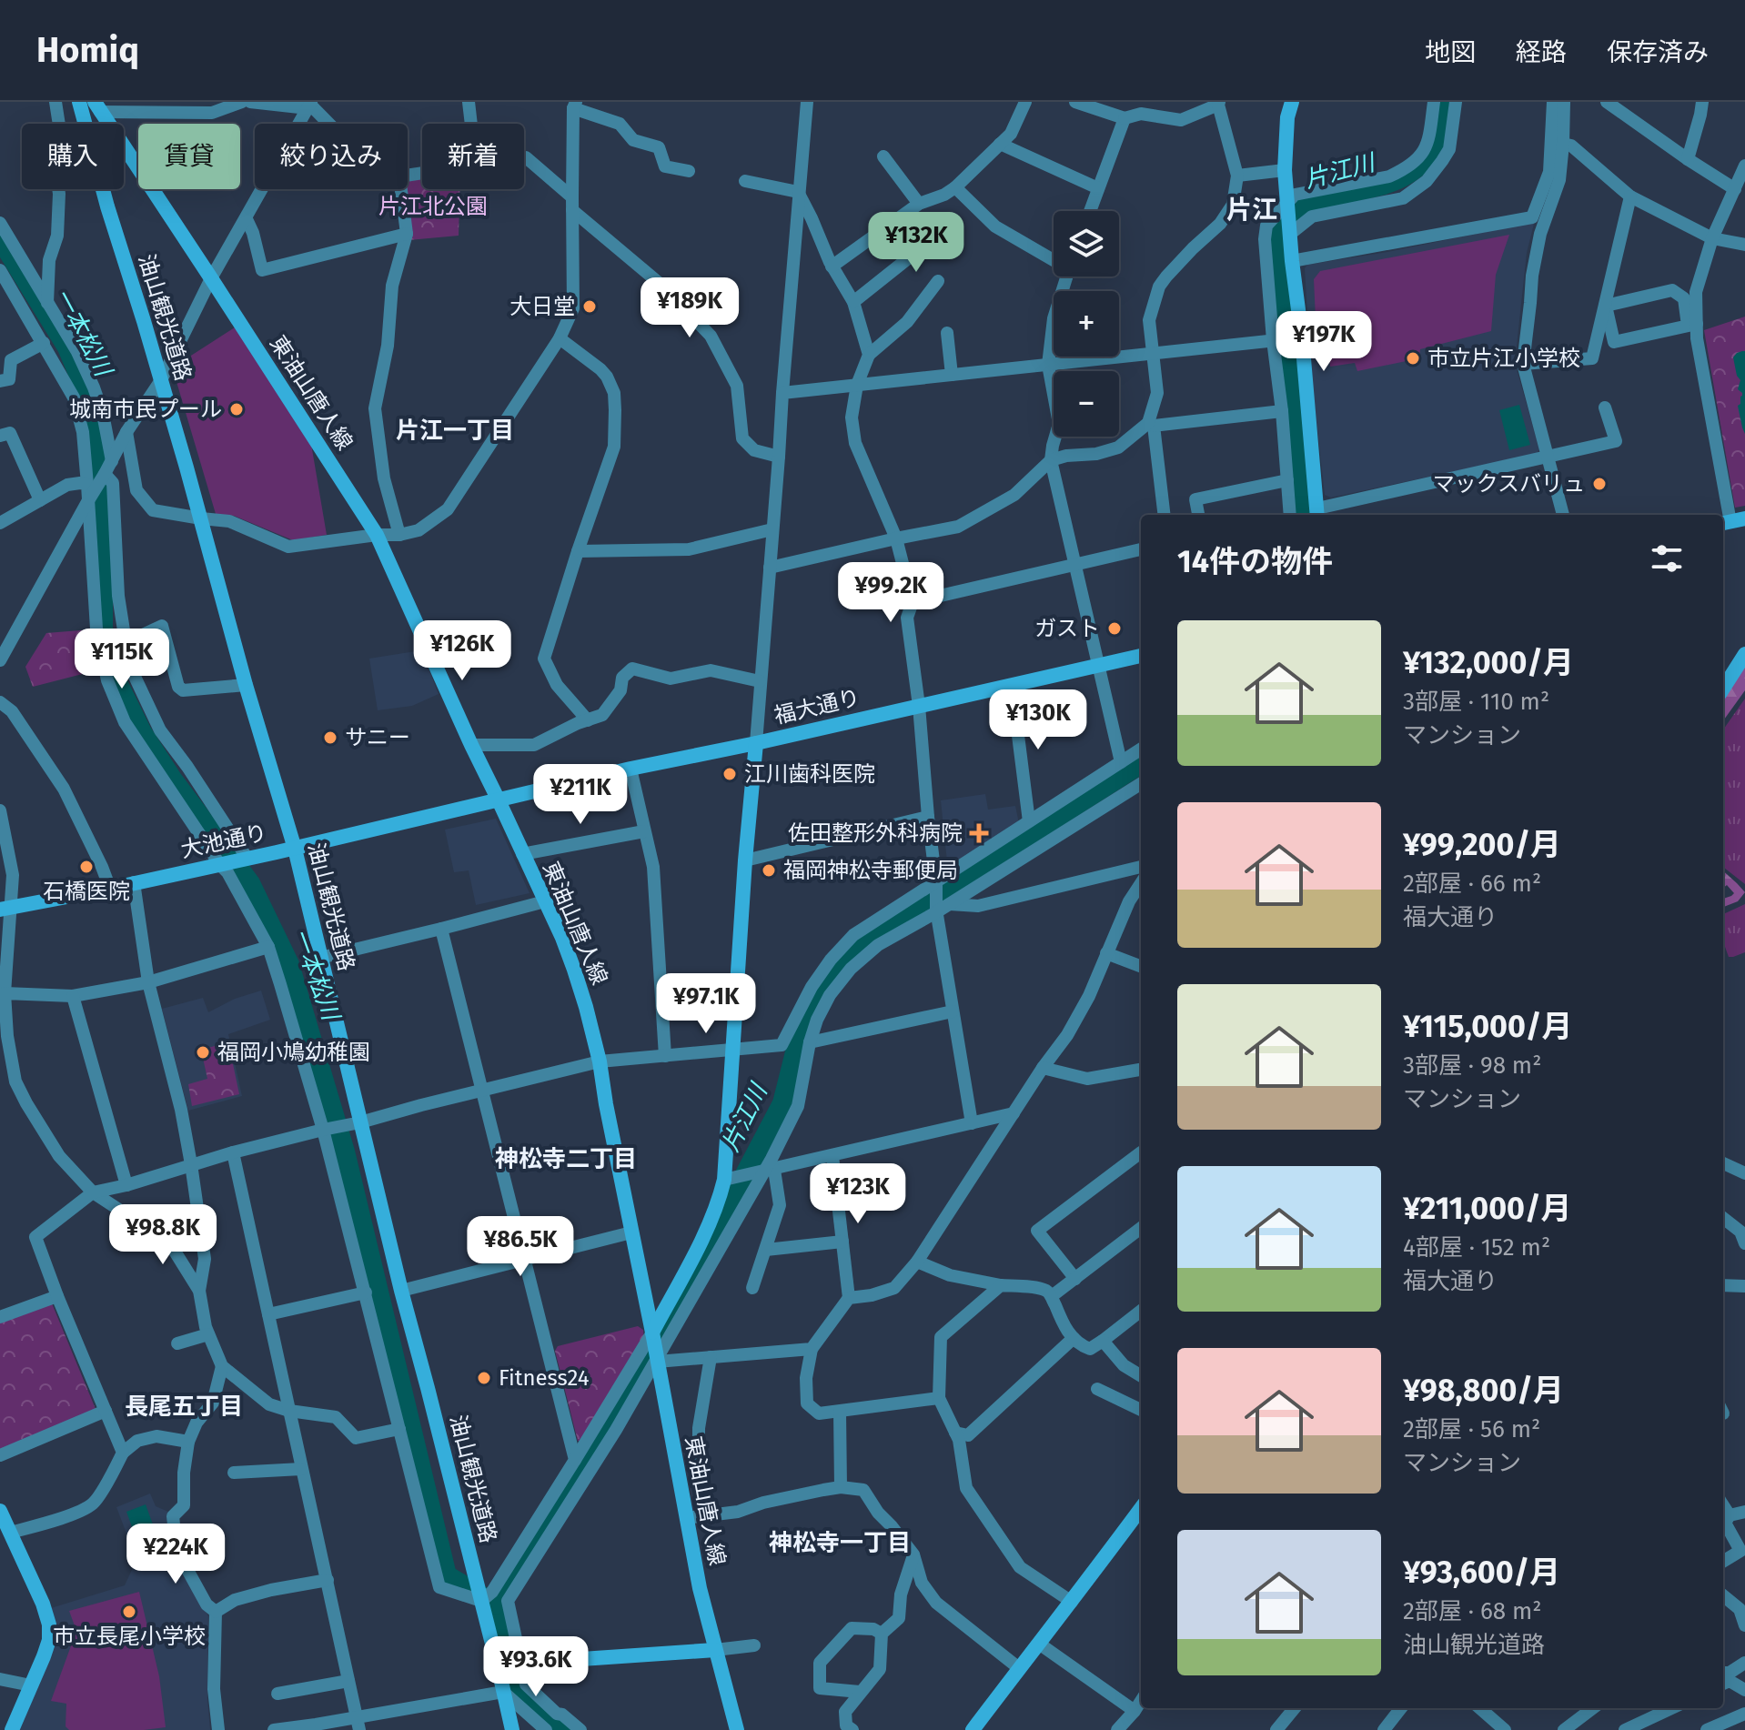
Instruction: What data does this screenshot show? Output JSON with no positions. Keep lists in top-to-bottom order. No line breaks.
{"streets":{"street":["油山観光道路","東油山唐人線","福大通り","大池通り"]},"crossings":[["油山観光道路","大池通り"],["東油山唐人線","福大通り"],["東油山唐人線","大池通り"],["福大通り","大池通り"]],"districts":["片江","片江一丁目","神松寺二丁目","長尾五丁目","神松寺一丁目"],"water":["片江川","一本松川"],"parks":["片江北公園"],"places":{"other":["大日堂","市立片江小学校","城南市民プール","マックスバリュ","ガスト","サニー","江川歯科医院","石橋医院","福岡神松寺郵便局","福岡小鳩幼稚園","Fitness24","市立長尾小学校"],"health":["佐田整形外科病院"]},"page":{"header":"Homiq","nav":["地図","経路","保存済み"],"chip":["購入","賃貸","絞り込み","新着"],"map_buttons":["+","−"],"price":["¥132K","¥189K","¥197K","¥99.2K","¥126K","¥115K","¥130K","¥211K","¥97.1K","¥123K","¥98.8K","¥86.5K","¥224K","¥93.6K"],"heading":"14件の物件","list":[{"name":"¥132,000/月","note":"3部屋 · 110 m² · マンション"},{"name":"¥99,200/月","note":"2部屋 · 66 m² · 福大通り"},{"name":"¥115,000/月","note":"3部屋 · 98 m² · マンション"},{"name":"¥211,000/月","note":"4部屋 · 152 m² · 福大通り"},{"name":"¥98,800/月","note":"2部屋 · 56 m² · マンション"},{"name":"¥93,600/月","note":"2部屋 · 68 m² · 油山観光道路"}]}}
